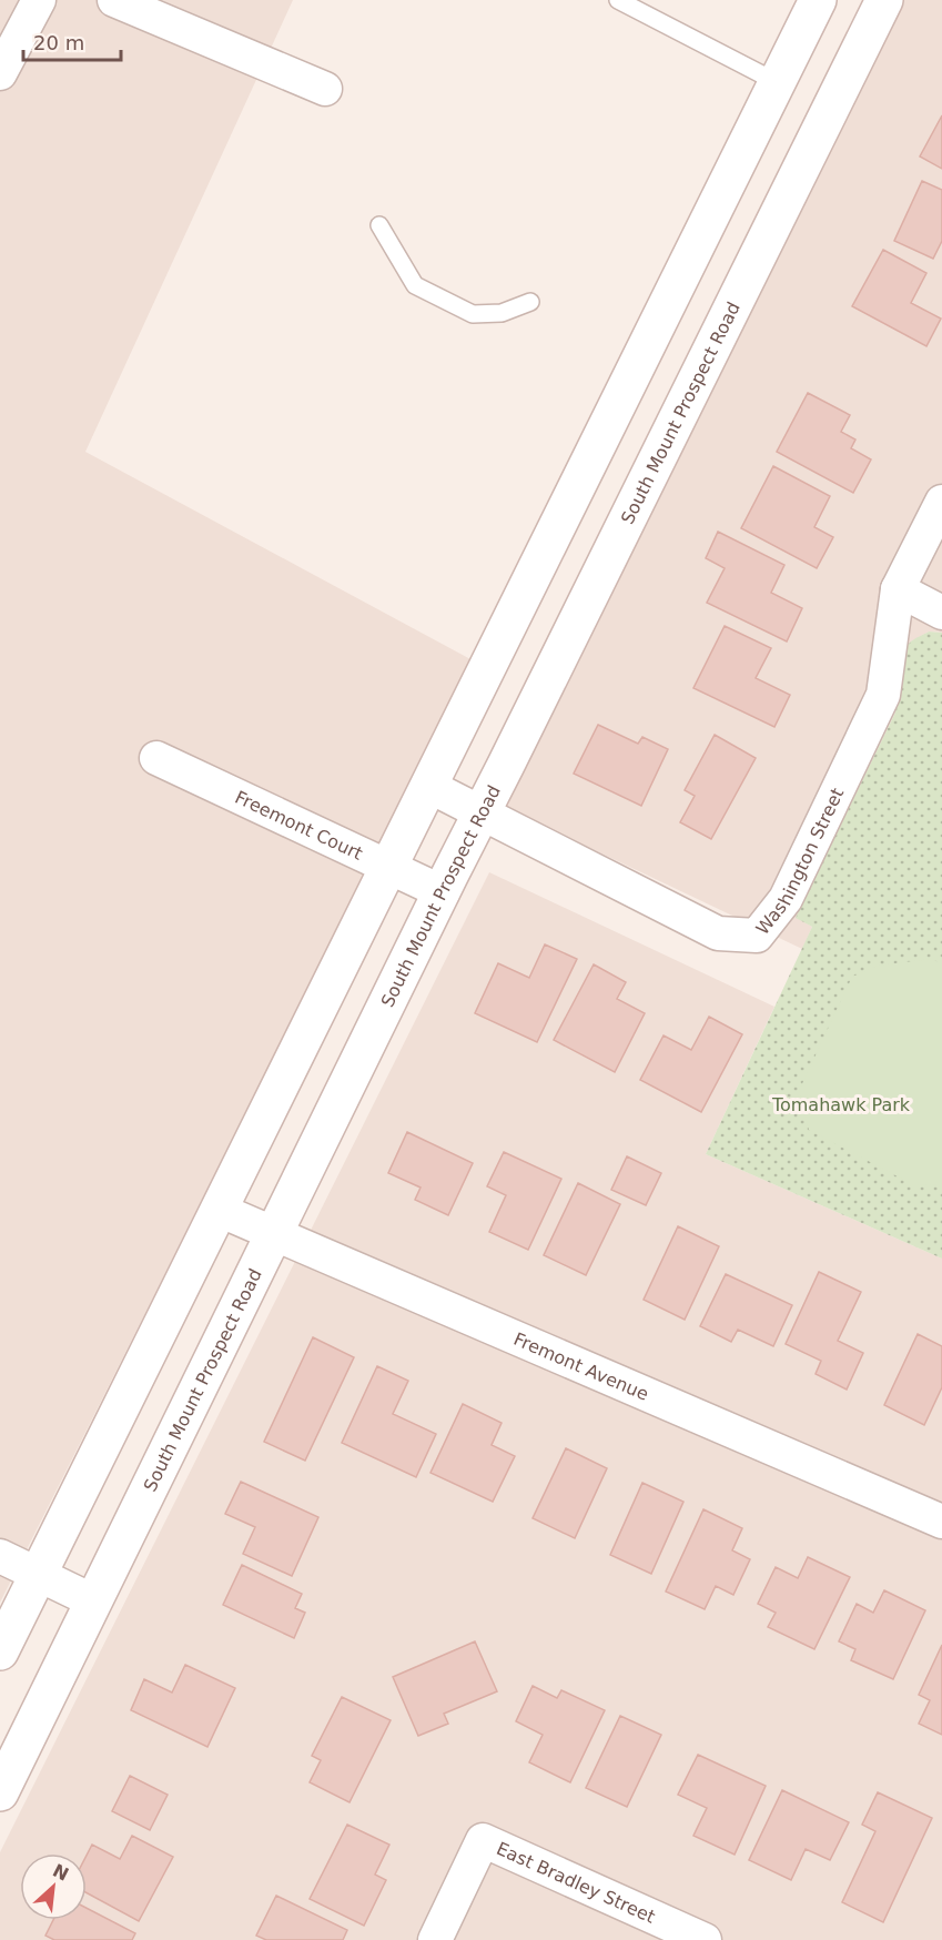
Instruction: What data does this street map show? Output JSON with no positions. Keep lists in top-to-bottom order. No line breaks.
{"streets":{"main road":["South Mount Prospect Road"],"street":["Freemont Court","Washington Street","Fremont Avenue","East Bradley Street"]},"crossings":[["South Mount Prospect Road","Freemont Court"],["South Mount Prospect Road","Washington Street"],["South Mount Prospect Road","Fremont Avenue"]],"parks":["Tomahawk Park"],"scale_bar":"20 m","north":"top right"}
